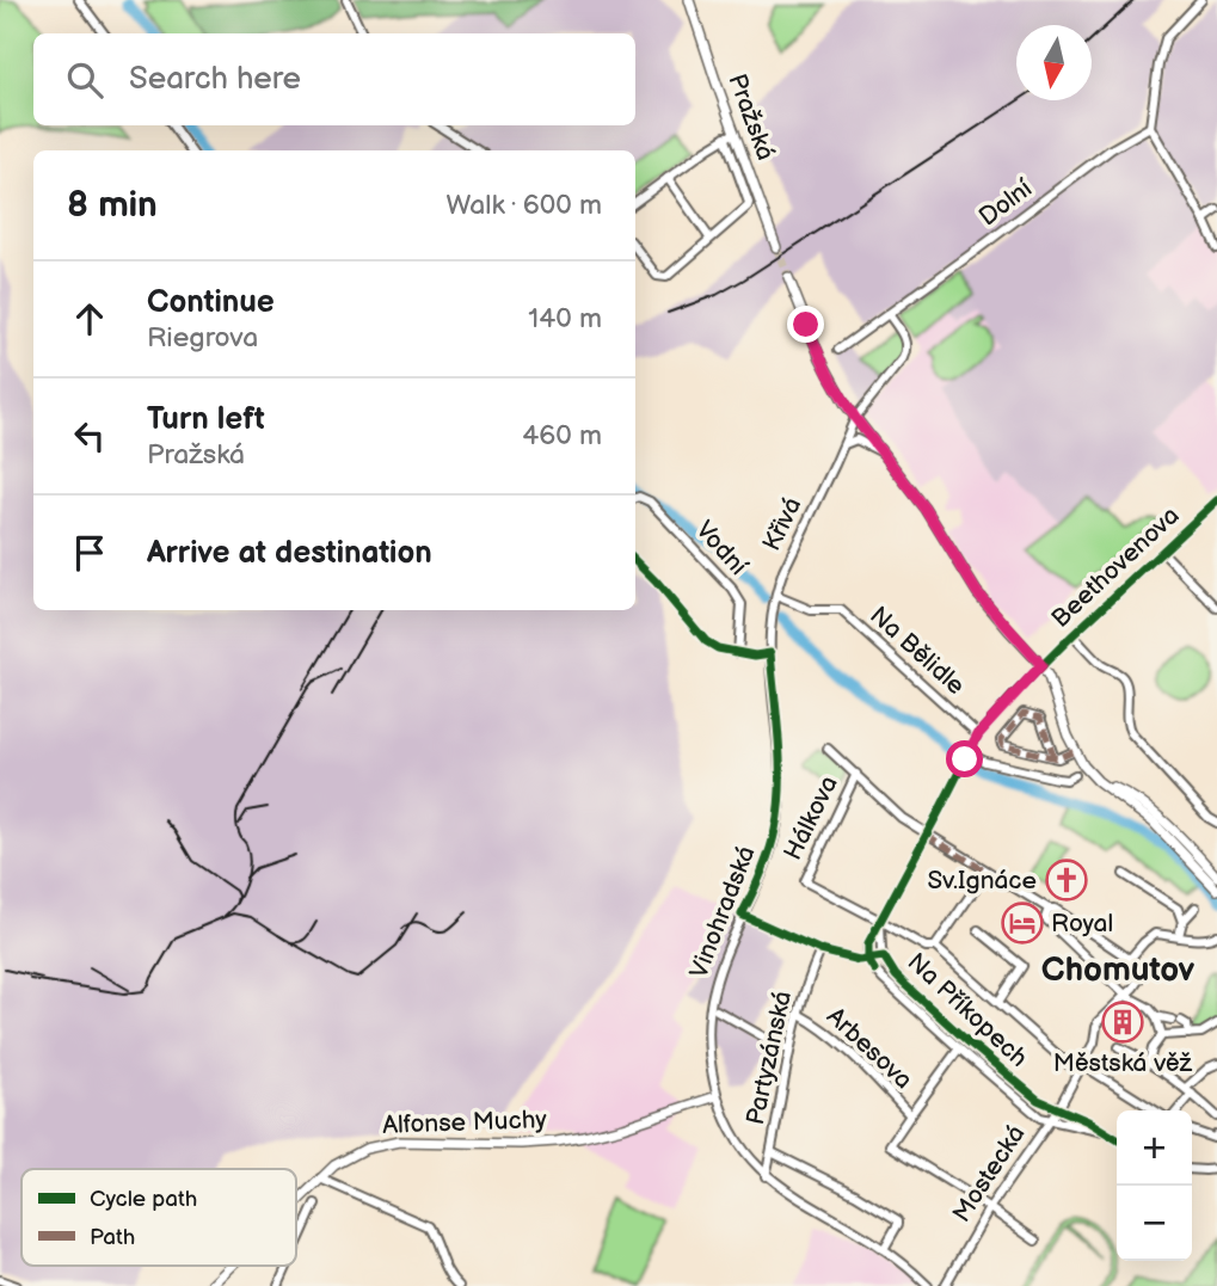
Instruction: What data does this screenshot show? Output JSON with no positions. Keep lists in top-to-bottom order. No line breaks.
{"streets":{"main road":["Pražská","Alfonse Muchy"],"street":["Dolní","Křivá","Vodní","Beethovenova","Na Bělidle","Hálkova","Vinohradská","Na Příkopech","Arbesova","Partyzánská","Mostecká"]},"crossings":[["Křivá","Na Bělidle"],["Křivá","Vinohradská"],["Beethovenova","Na Bělidle"],["Beethovenova","Na Příkopech"],["Na Bělidle","Na Příkopech"],["Hálkova","Na Příkopech"],["Vinohradská","Partyzánská"],["Vinohradská","Alfonse Muchy"],["Na Příkopech","Mostecká"],["Arbesova","Partyzánská"]],"districts":["Chomutov"],"places":{"church":["Sv.Ignáce"],"hotel":["Royal"],"building":["Městská věž"]},"legend":["Cycle path","Path"],"north":"bottom","page":{"search":"Search here","heading":["8 min","Walk · 600 m"],"list":[["Continue","Riegrova","140 m"],["Turn left","Pražská","460 m"],"Arrive at destination"],"map_buttons":["+","−"]}}
